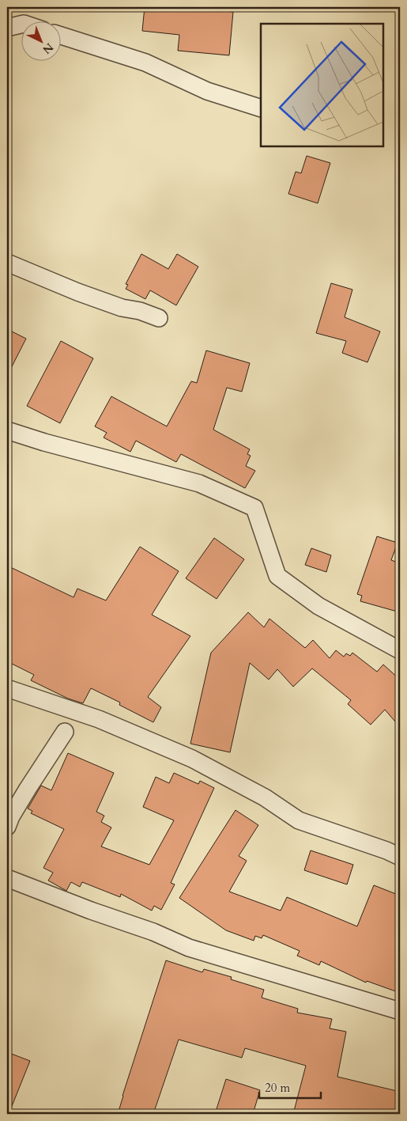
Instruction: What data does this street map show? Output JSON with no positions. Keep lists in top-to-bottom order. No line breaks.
{"scale_bar":"20 m","north":"bottom right"}
